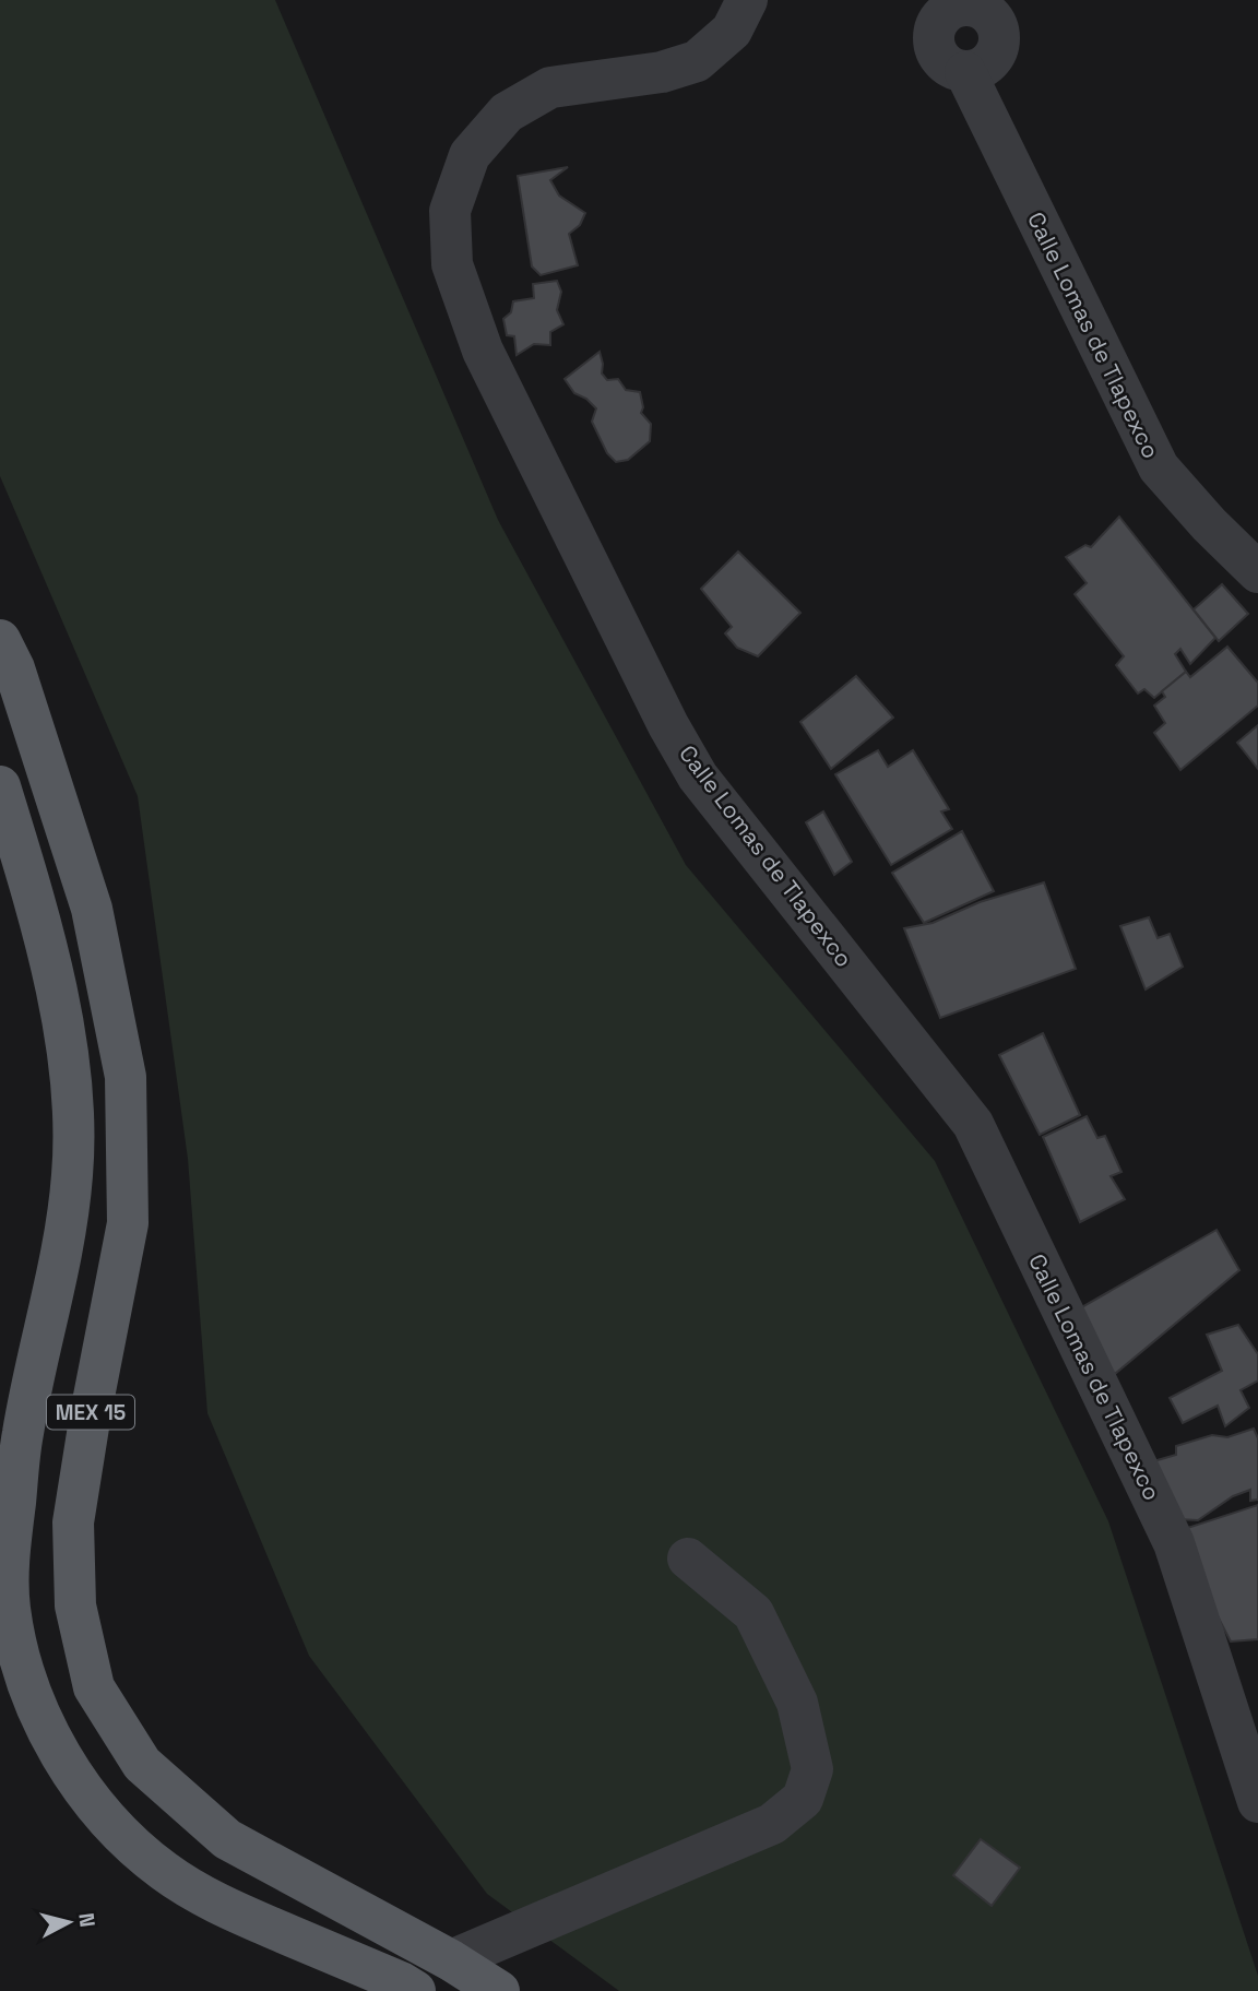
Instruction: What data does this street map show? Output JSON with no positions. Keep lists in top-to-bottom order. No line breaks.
{"streets":{"main road":["MEX 15"],"street":["Calle Lomas de Tlapexco"]},"north":"right"}
